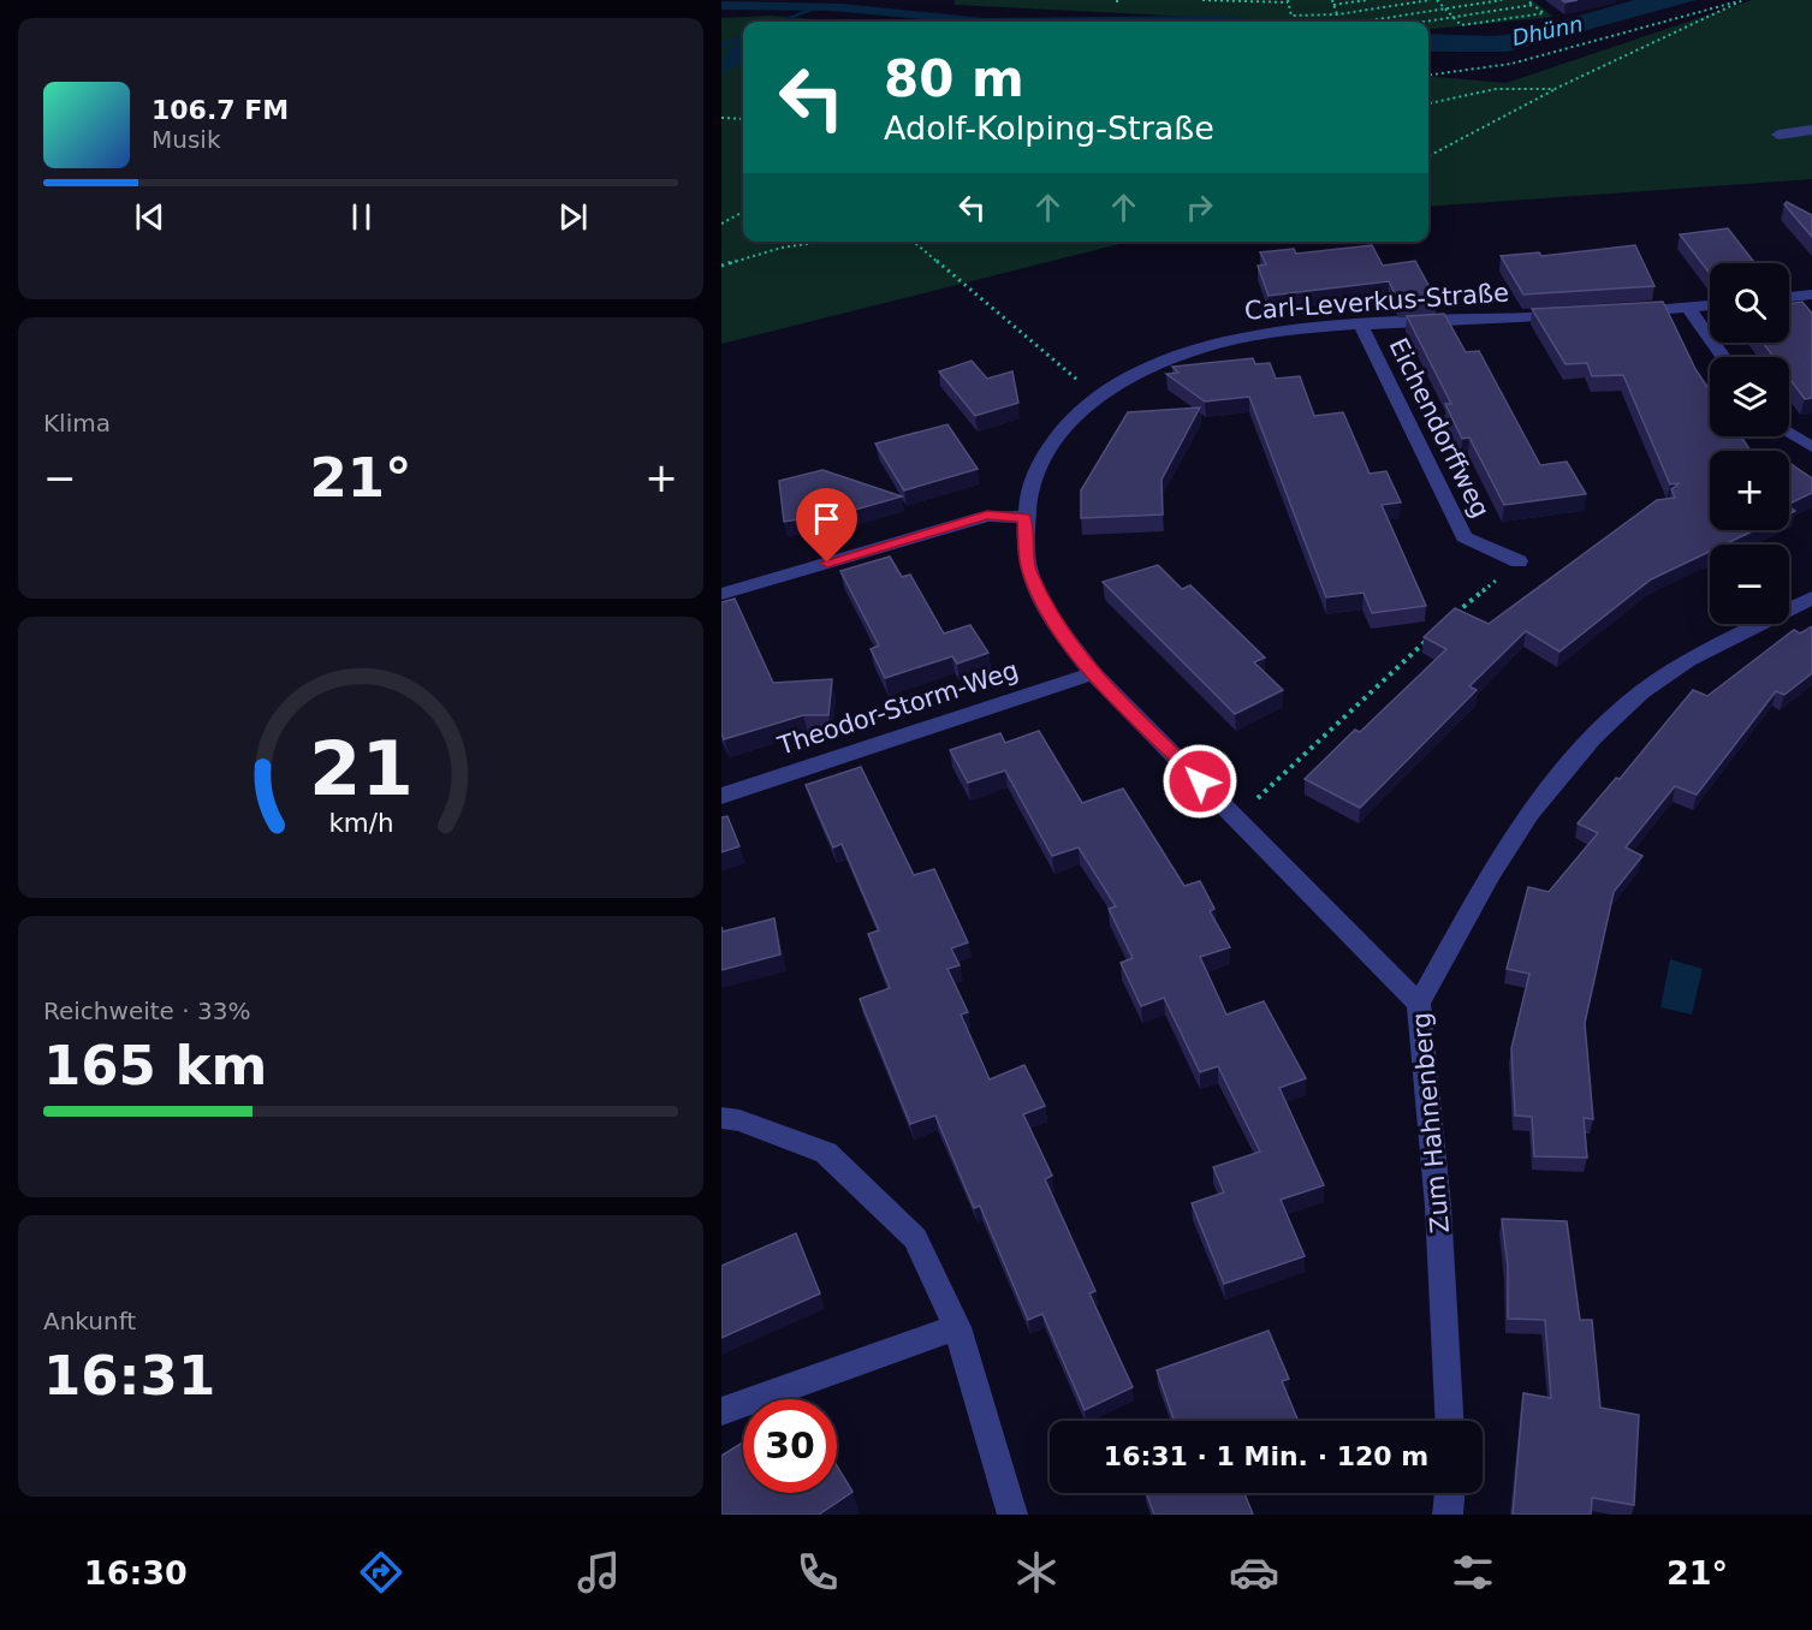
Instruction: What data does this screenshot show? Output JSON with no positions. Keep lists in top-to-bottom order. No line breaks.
{"streets":{"street":["Carl-Leverkus-Straße","Eichendorffweg","Theodor-Storm-Weg","Zum Hahnenberg"]},"crossings":[["Carl-Leverkus-Straße","Eichendorffweg"],["Carl-Leverkus-Straße","Theodor-Storm-Weg"],["Carl-Leverkus-Straße","Zum Hahnenberg"]],"water":["Dhünn"],"page":{"turn":["80 m","Adolf-Kolping-Straße"],"song":["106.7 FM","Musik"],"map_buttons":["+","−"],"tile":["Klima",["Reichweite · 33%","165 km"],["Ankunft","16:31"]],"heat":["−","21°","+"],"limit":"30","trip":"16:31 · 1 Min. · 120 m","tabs":["16:30","21°"],"gauge":["21","km/h"]}}
